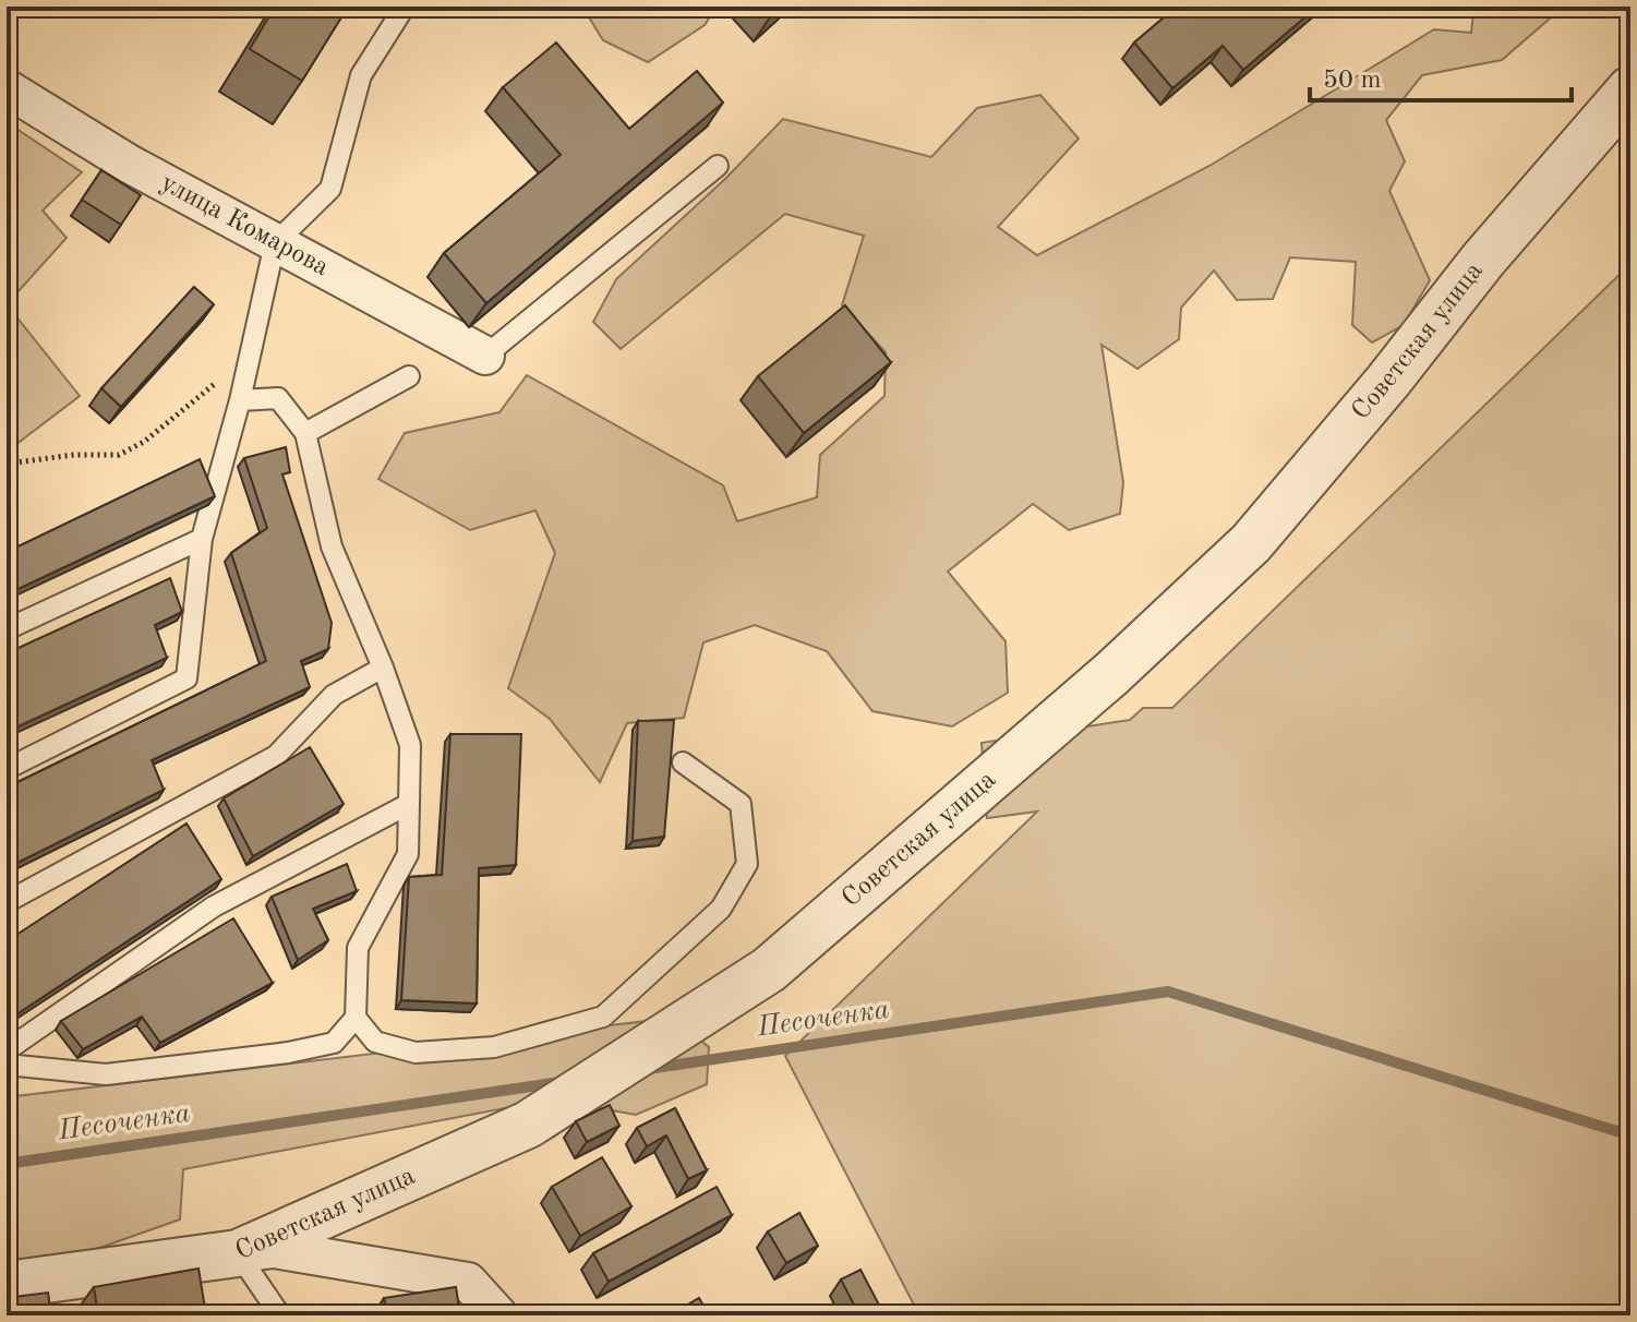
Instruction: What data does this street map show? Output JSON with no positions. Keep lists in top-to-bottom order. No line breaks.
{"streets":{"street":["улица Комарова","Советская улица"]},"water":["Песоченка"],"scale_bar":"50 m"}
